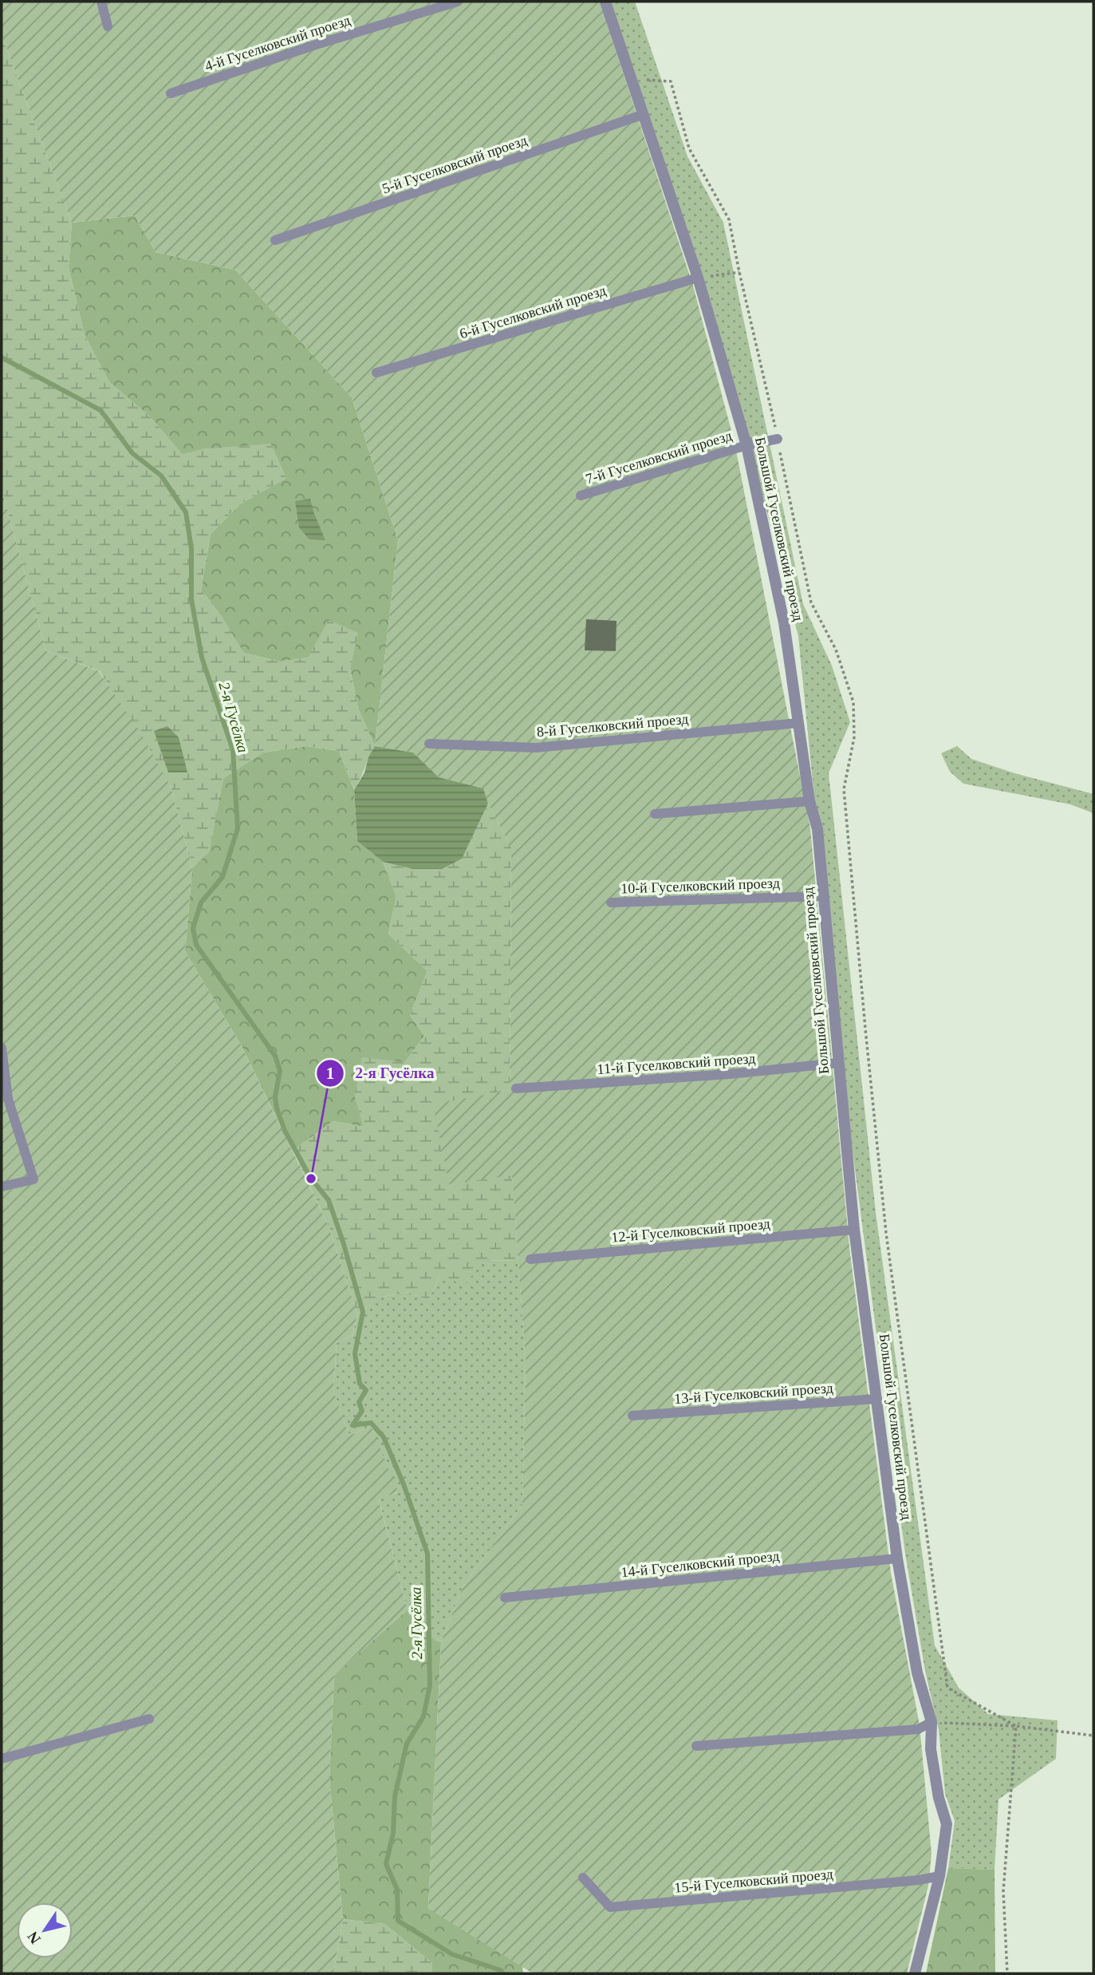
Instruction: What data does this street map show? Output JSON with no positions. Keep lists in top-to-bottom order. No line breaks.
{"streets":{"street":["Большой Гуселковский проезд"],"lane":["4-й Гуселковский проезд","5-й Гуселковский проезд","6-й Гуселковский проезд","7-й Гуселковский проезд","8-й Гуселковский проезд","10-й Гуселковский проезд","11-й Гуселковский проезд","12-й Гуселковский проезд","13-й Гуселковский проезд","14-й Гуселковский проезд","15-й Гуселковский проезд"]},"crossings":[["5-й Гуселковский проезд","Большой Гуселковский проезд"],["6-й Гуселковский проезд","Большой Гуселковский проезд"],["7-й Гуселковский проезд","Большой Гуселковский проезд"],["Большой Гуселковский проезд","8-й Гуселковский проезд"],["Большой Гуселковский проезд","10-й Гуселковский проезд"],["Большой Гуселковский проезд","11-й Гуселковский проезд"],["Большой Гуселковский проезд","12-й Гуселковский проезд"],["Большой Гуселковский проезд","13-й Гуселковский проезд"],["Большой Гуселковский проезд","14-й Гуселковский проезд"],["Большой Гуселковский проезд","15-й Гуселковский проезд"]],"water":["2-я Гусёлка"],"places":["2-я Гусёлка"],"north":"bottom left"}
